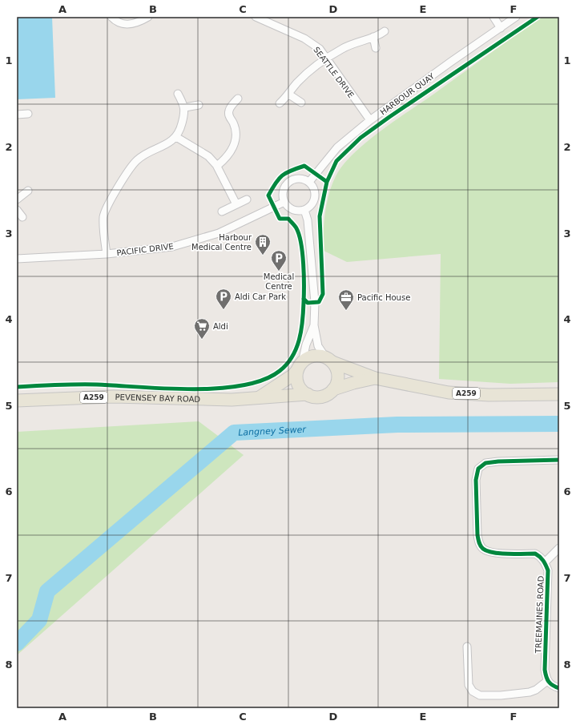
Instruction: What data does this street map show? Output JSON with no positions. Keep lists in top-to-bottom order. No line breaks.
{"streets":{"main road":["A259","PEVENSEY BAY ROAD"],"street":["SEATTLE DRIVE","HARBOUR QUAY","PACIFIC DRIVE","TREEMAINES ROAD"]},"crossings":[["SEATTLE DRIVE","HARBOUR QUAY"],["HARBOUR QUAY","PACIFIC DRIVE"],["A259","PEVENSEY BAY ROAD"]],"water":["Langney Sewer"],"places":{"building":["Harbour Medical Centre"],"parking":["Medical Centre","Aldi Car Park"],"office":["Pacific House"],"supermarket":["Aldi"]},"grid":{"columns":["A","B","C","D","E","F"],"rows":["1","2","3","4","5","6","7","8"]}}
